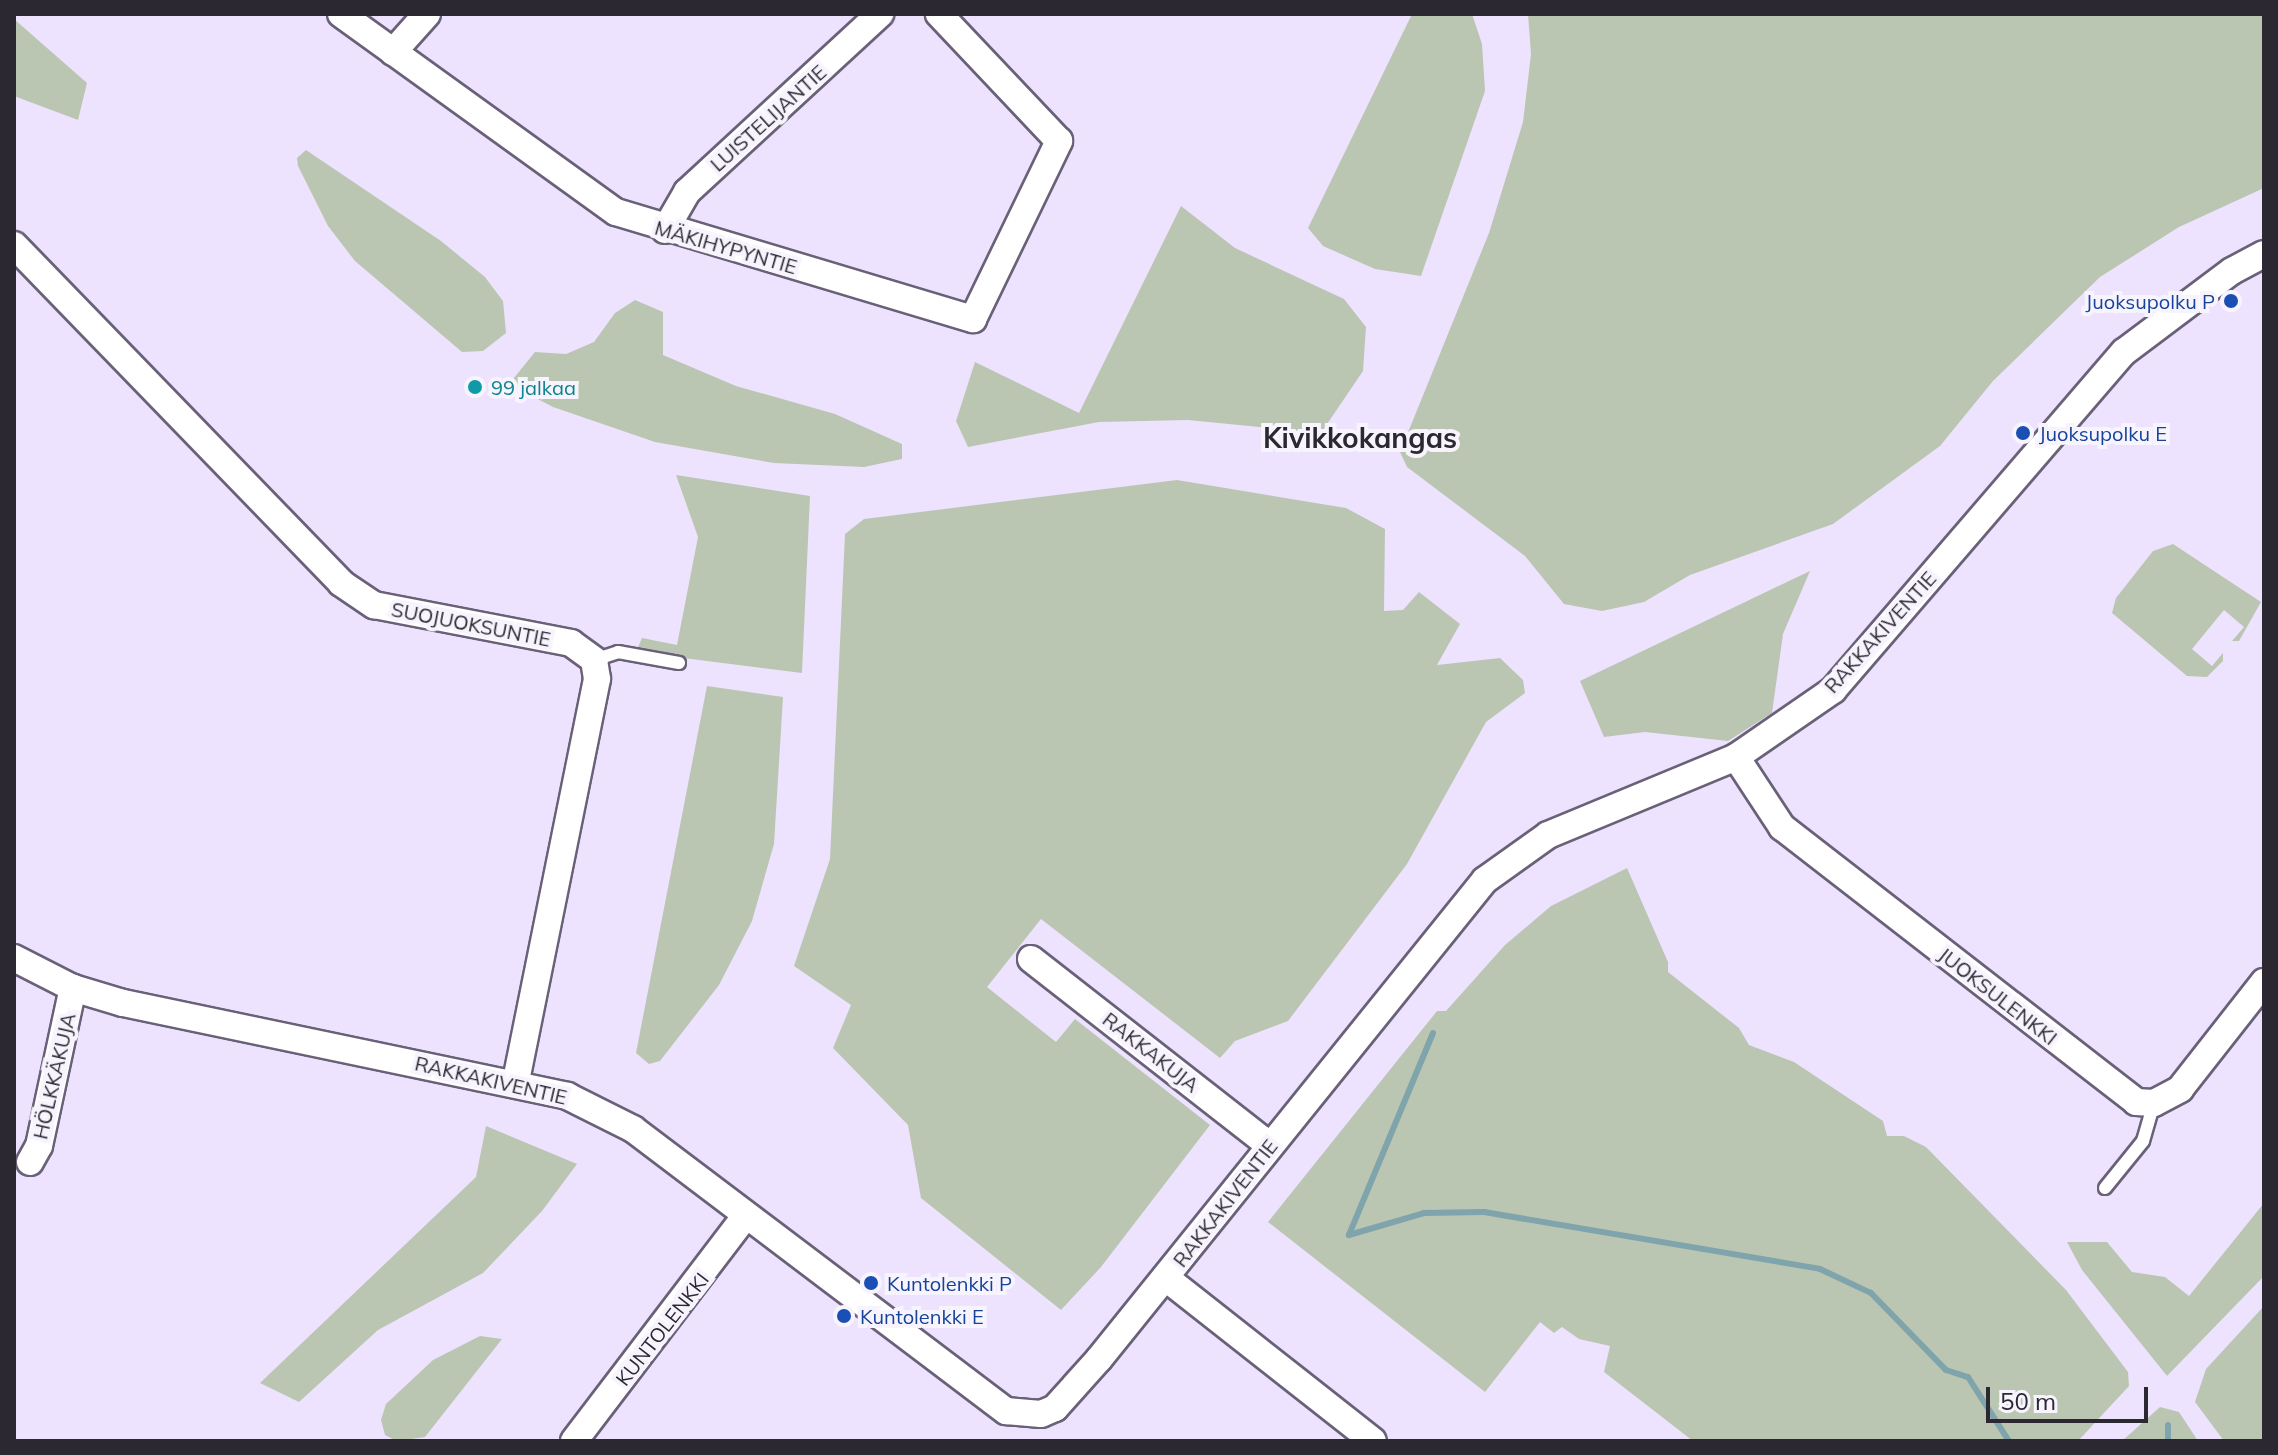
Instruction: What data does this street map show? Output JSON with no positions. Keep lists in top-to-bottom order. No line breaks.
{"streets":{"street":["LUISTELIJANTIE","MÄKIHYPYNTIE","SUOJUOKSUNTIE","RAKKAKIVENTIE","JUOKSULENKKI","RAKKAKUJA","HÖLKKÄKUJA","KUNTOLENKKI"]},"crossings":[["LUISTELIJANTIE","MÄKIHYPYNTIE"],["RAKKAKIVENTIE","JUOKSULENKKI"],["RAKKAKIVENTIE","RAKKAKUJA"],["RAKKAKIVENTIE","HÖLKKÄKUJA"],["RAKKAKIVENTIE","KUNTOLENKKI"]],"districts":["Kivikkokangas"],"places":["Juoksupolku P","99 jalkaa","Juoksupolku E","Kuntolenkki P","Kuntolenkki E"],"scale_bar":"50 m"}
